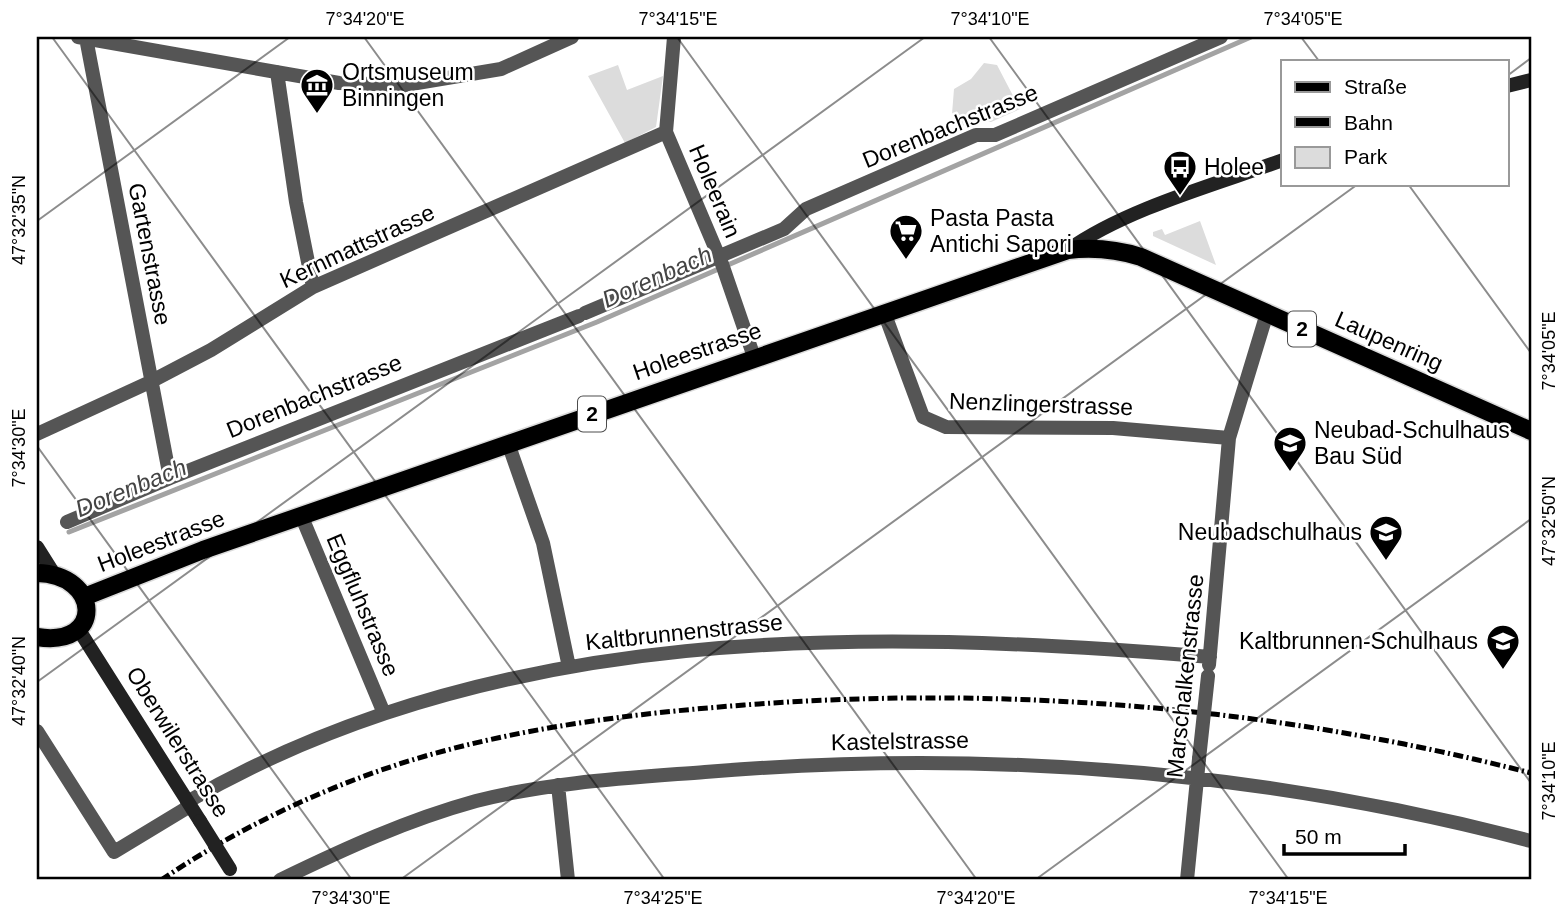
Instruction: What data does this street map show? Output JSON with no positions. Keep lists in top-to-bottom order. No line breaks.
{"streets":{"main road":["2","Laupenring","Holeestrasse","Oberwilerstrasse"],"street":["Dorenbachstrasse","Holeerain","Kernmattstrasse","Gartenstrasse","Nenzlingerstrasse","Eggfluhstrasse","Kaltbrunnenstrasse","Marschalkenstrasse","Kastelstrasse"]},"crossings":[["Dorenbachstrasse","Holeerain"],["Dorenbachstrasse","Gartenstrasse"],["Holeerain","Kernmattstrasse"],["Holeerain","Holeestrasse"],["Kernmattstrasse","Gartenstrasse"],["Laupenring","Holeestrasse"],["Laupenring","Marschalkenstrasse"],["Holeestrasse","Nenzlingerstrasse"],["Holeestrasse","Eggfluhstrasse"],["Nenzlingerstrasse","Marschalkenstrasse"],["Eggfluhstrasse","Kaltbrunnenstrasse"],["Kaltbrunnenstrasse","Marschalkenstrasse"],["Kaltbrunnenstrasse","Oberwilerstrasse"],["Marschalkenstrasse","Kastelstrasse"]],"water":["Dorenbach"],"places":{"museum":["Ortsmuseum Binningen"],"bus stop":["Holee"],"supermarket":["Pasta Pasta Antichi Sapori"],"school or university":["Neubad-Schulhaus Bau Süd","Neubadschulhaus","Kaltbrunnen-Schulhaus"]},"legend":["Straße","Bahn","Park"],"scale_bar":"50 m","coordinates":["7°34'20\"E","7°34'15\"E","7°34'10\"E","7°34'05\"E","47°32'35\"N","7°34'30\"E","47°32'50\"N","47°32'40\"N","7°34'25\"E"]}
